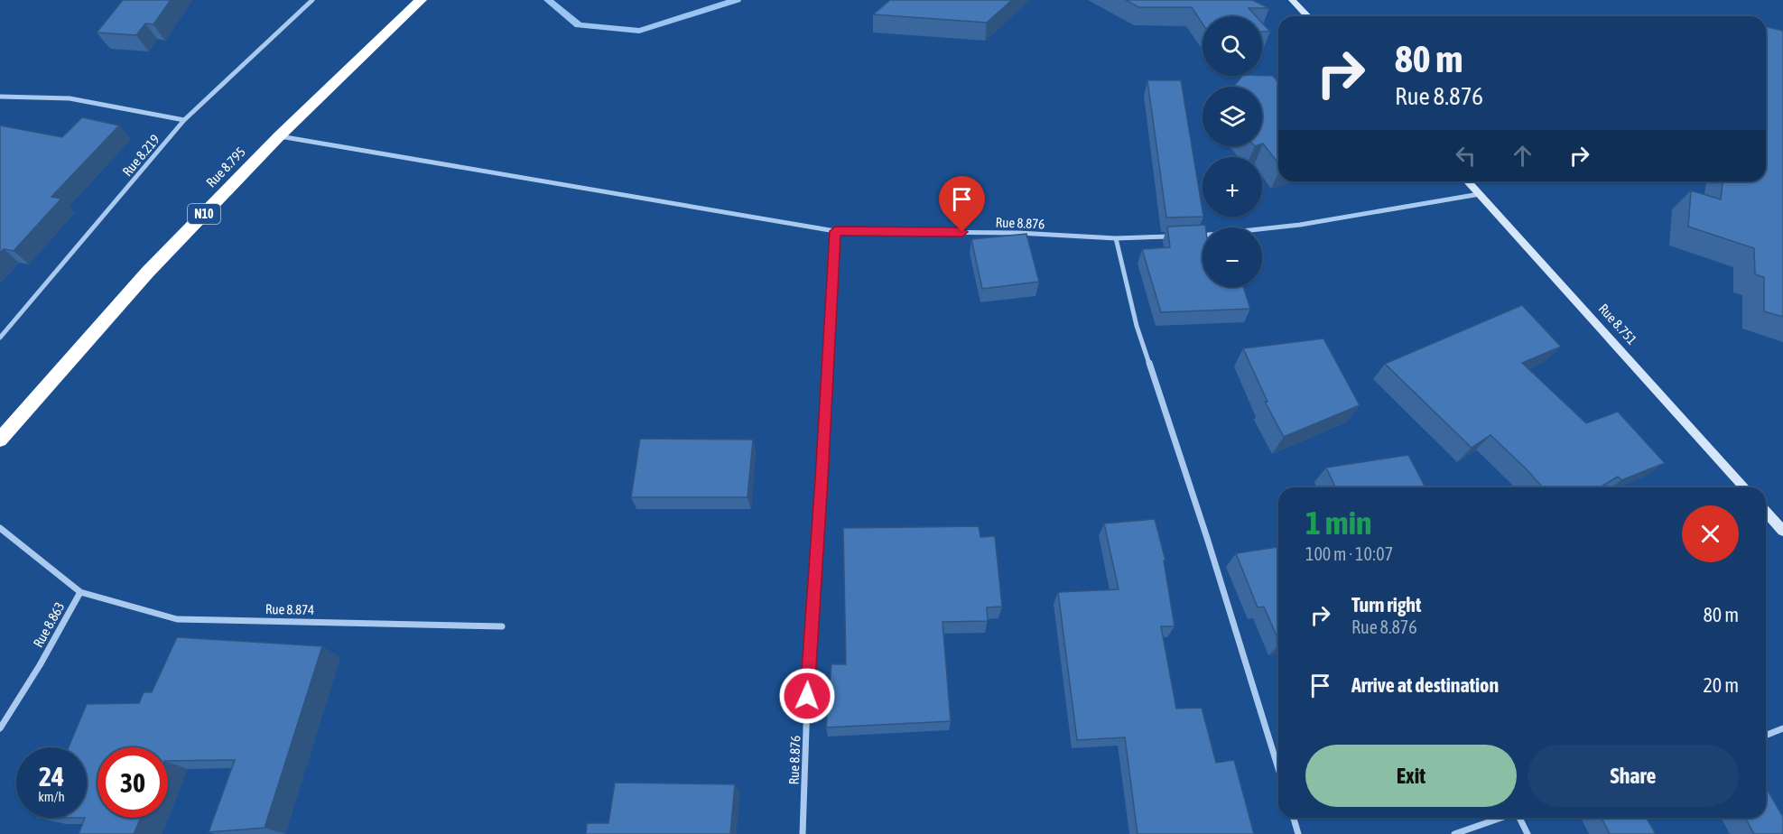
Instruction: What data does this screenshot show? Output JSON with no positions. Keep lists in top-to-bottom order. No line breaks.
{"streets":{"highway":["Rue 8.795","N10"],"main road":["Rue 8.751"],"street":["Rue 8.219","Rue 8.876","Rue 8.874","Rue 8.863"]},"crossings":[["Rue 8.874","Rue 8.863"]],"page":{"map_buttons":["+","−"],"turn":["80 m","Rue 8.876"],"heading":["1 min","100 m · 10:07"],"list":[{"name":"Turn right","note":"Rue 8.876","value":"80 m"},{"name":"Arrive at destination","value":"20 m"}],"buttons":["Exit","Share"],"speed":"24 km/h","limit":"30"}}
